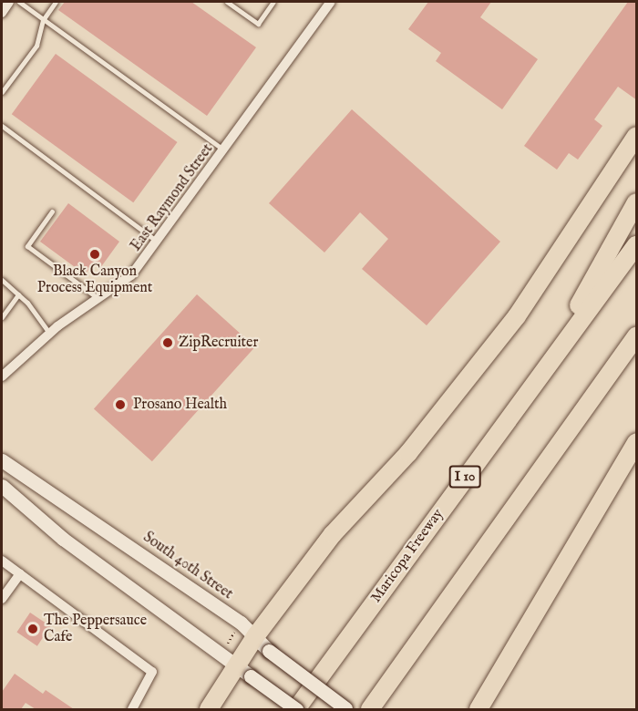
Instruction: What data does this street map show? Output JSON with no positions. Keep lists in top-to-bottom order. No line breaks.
{"streets":{"highway":["I 10","Maricopa Freeway"],"main road":["South 40th Street"],"street":["East Raymond Street"]},"places":["Black Canyon Process Equipment","ZipRecruiter","Prosano Health","The Peppersauce Cafe"]}
